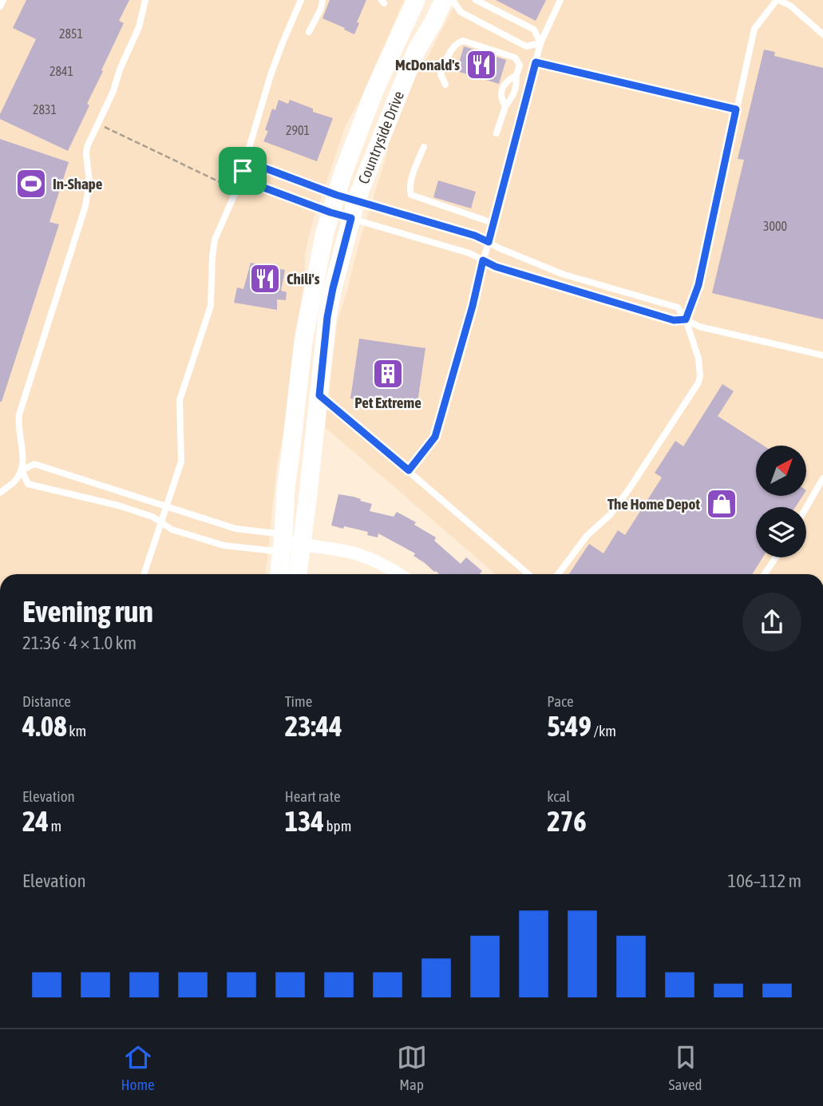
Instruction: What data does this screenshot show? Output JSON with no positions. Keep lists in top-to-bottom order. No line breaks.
{"streets":{"street":["Countryside Drive"]},"places":{"restaurant":["McDonald's","Chili's"],"sports":["In-Shape"],"building":["Pet Extreme"],"shop":["The Home Depot"]},"house_numbers":["2851","2841","2831","2901","3000"],"north":"top right","page":{"heading":["Evening run","21:36 · 4 × 1.0 km"],"stats":[["Distance","4.08 km"],["Time","23:44"],["Pace","5:49 /km"],["Elevation","24 m"],["Heart rate","134 bpm"],["kcal","276"]],"chart":["Elevation","106–112 m"],"tabs":["Home","Map","Saved"]}}
